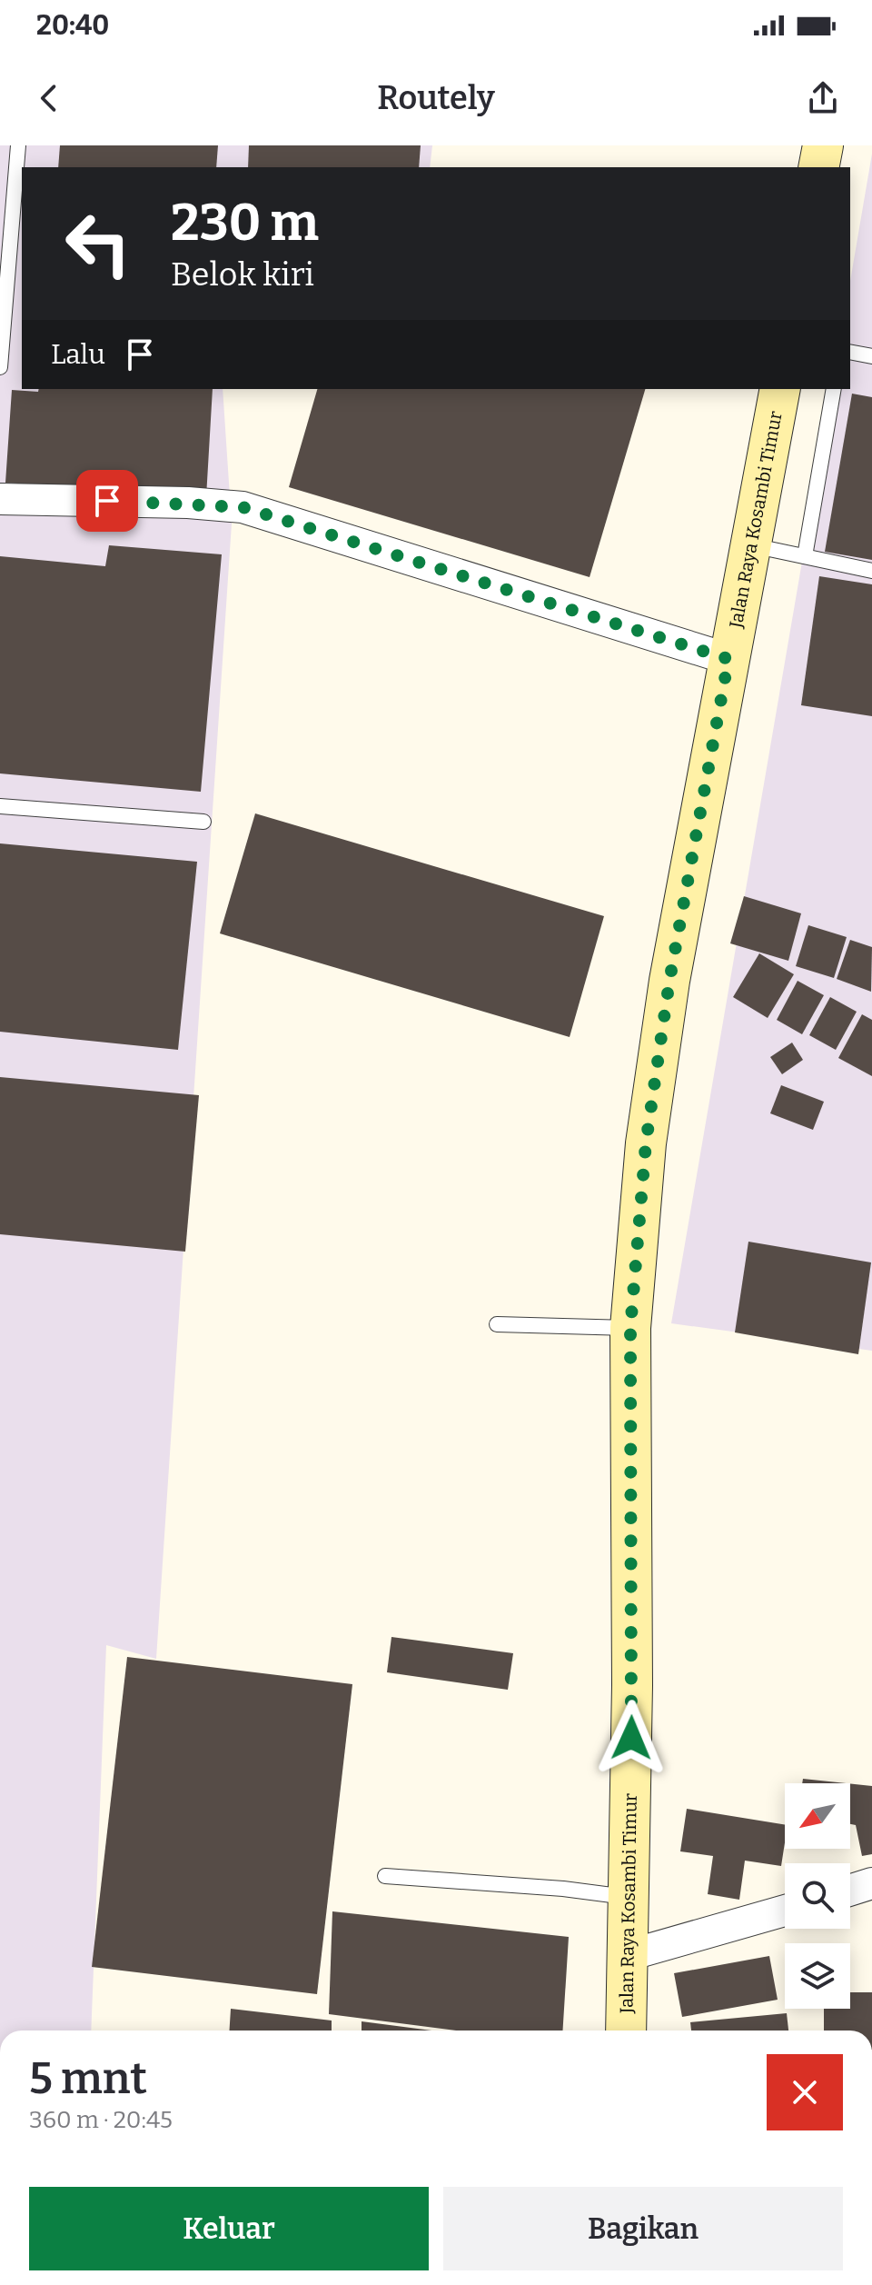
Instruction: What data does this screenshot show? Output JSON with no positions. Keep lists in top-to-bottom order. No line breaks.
{"streets":{"main road":["Jalan Raya Kosambi Timur"]},"north":"bottom left","page":{"status":"20:40","header":"Routely","turn":["230 m","Belok kiri"],"then":"Lalu","heading":["5 mnt","360 m · 20:45"],"buttons":["Keluar","Bagikan"]}}
